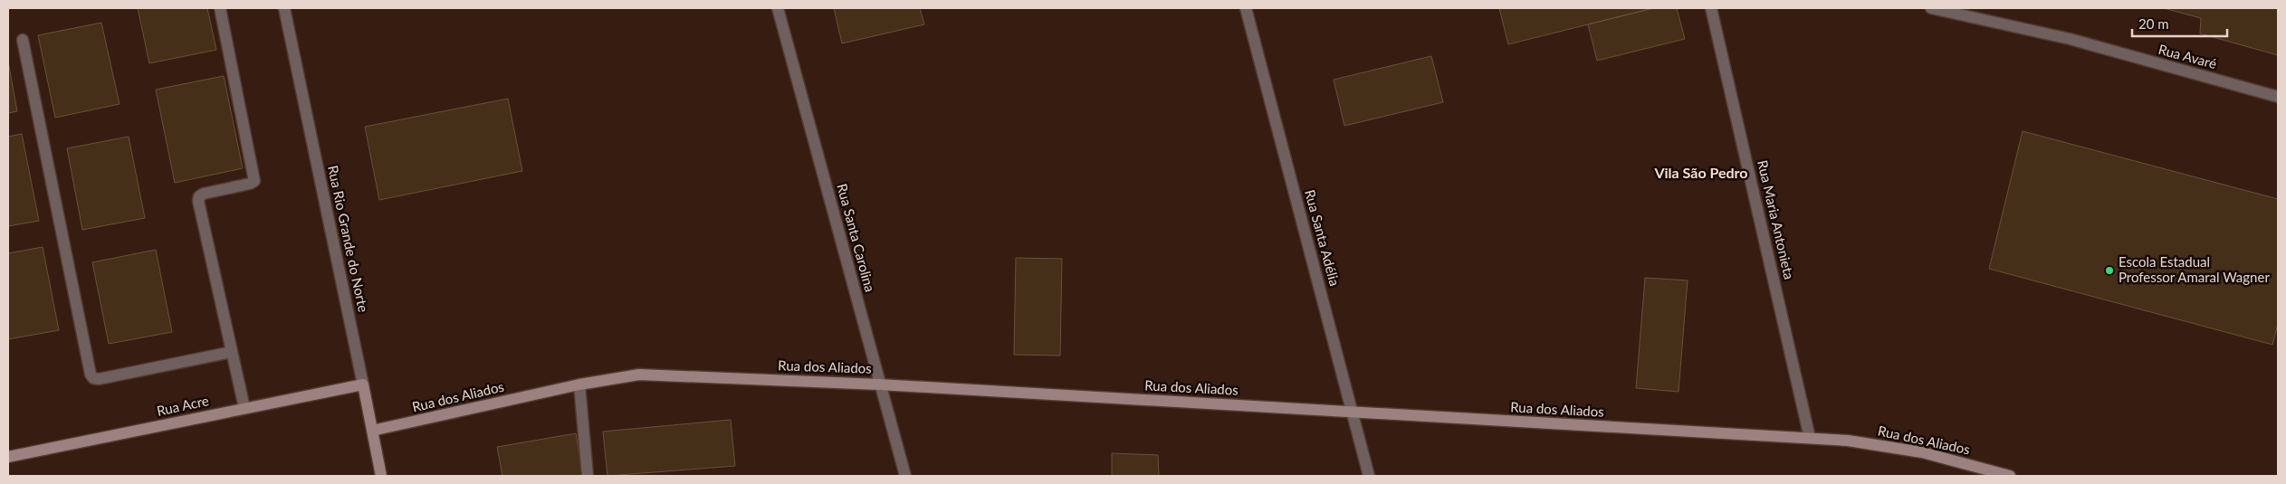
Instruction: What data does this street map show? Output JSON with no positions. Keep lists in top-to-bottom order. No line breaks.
{"streets":{"street":["Rua Avaré","Rua Maria Antonieta","Rua Santa Carolina","Rua Santa Adélia","Rua Rio Grande do Norte","Rua dos Aliados","Rua Acre"]},"crossings":[["Rua Maria Antonieta","Rua dos Aliados"],["Rua Santa Carolina","Rua dos Aliados"],["Rua Santa Adélia","Rua dos Aliados"],["Rua Rio Grande do Norte","Rua dos Aliados"],["Rua Rio Grande do Norte","Rua Acre"]],"districts":["Vila São Pedro"],"places":["Escola Estadual Professor Amaral Wagner"],"scale_bar":"20 m"}
